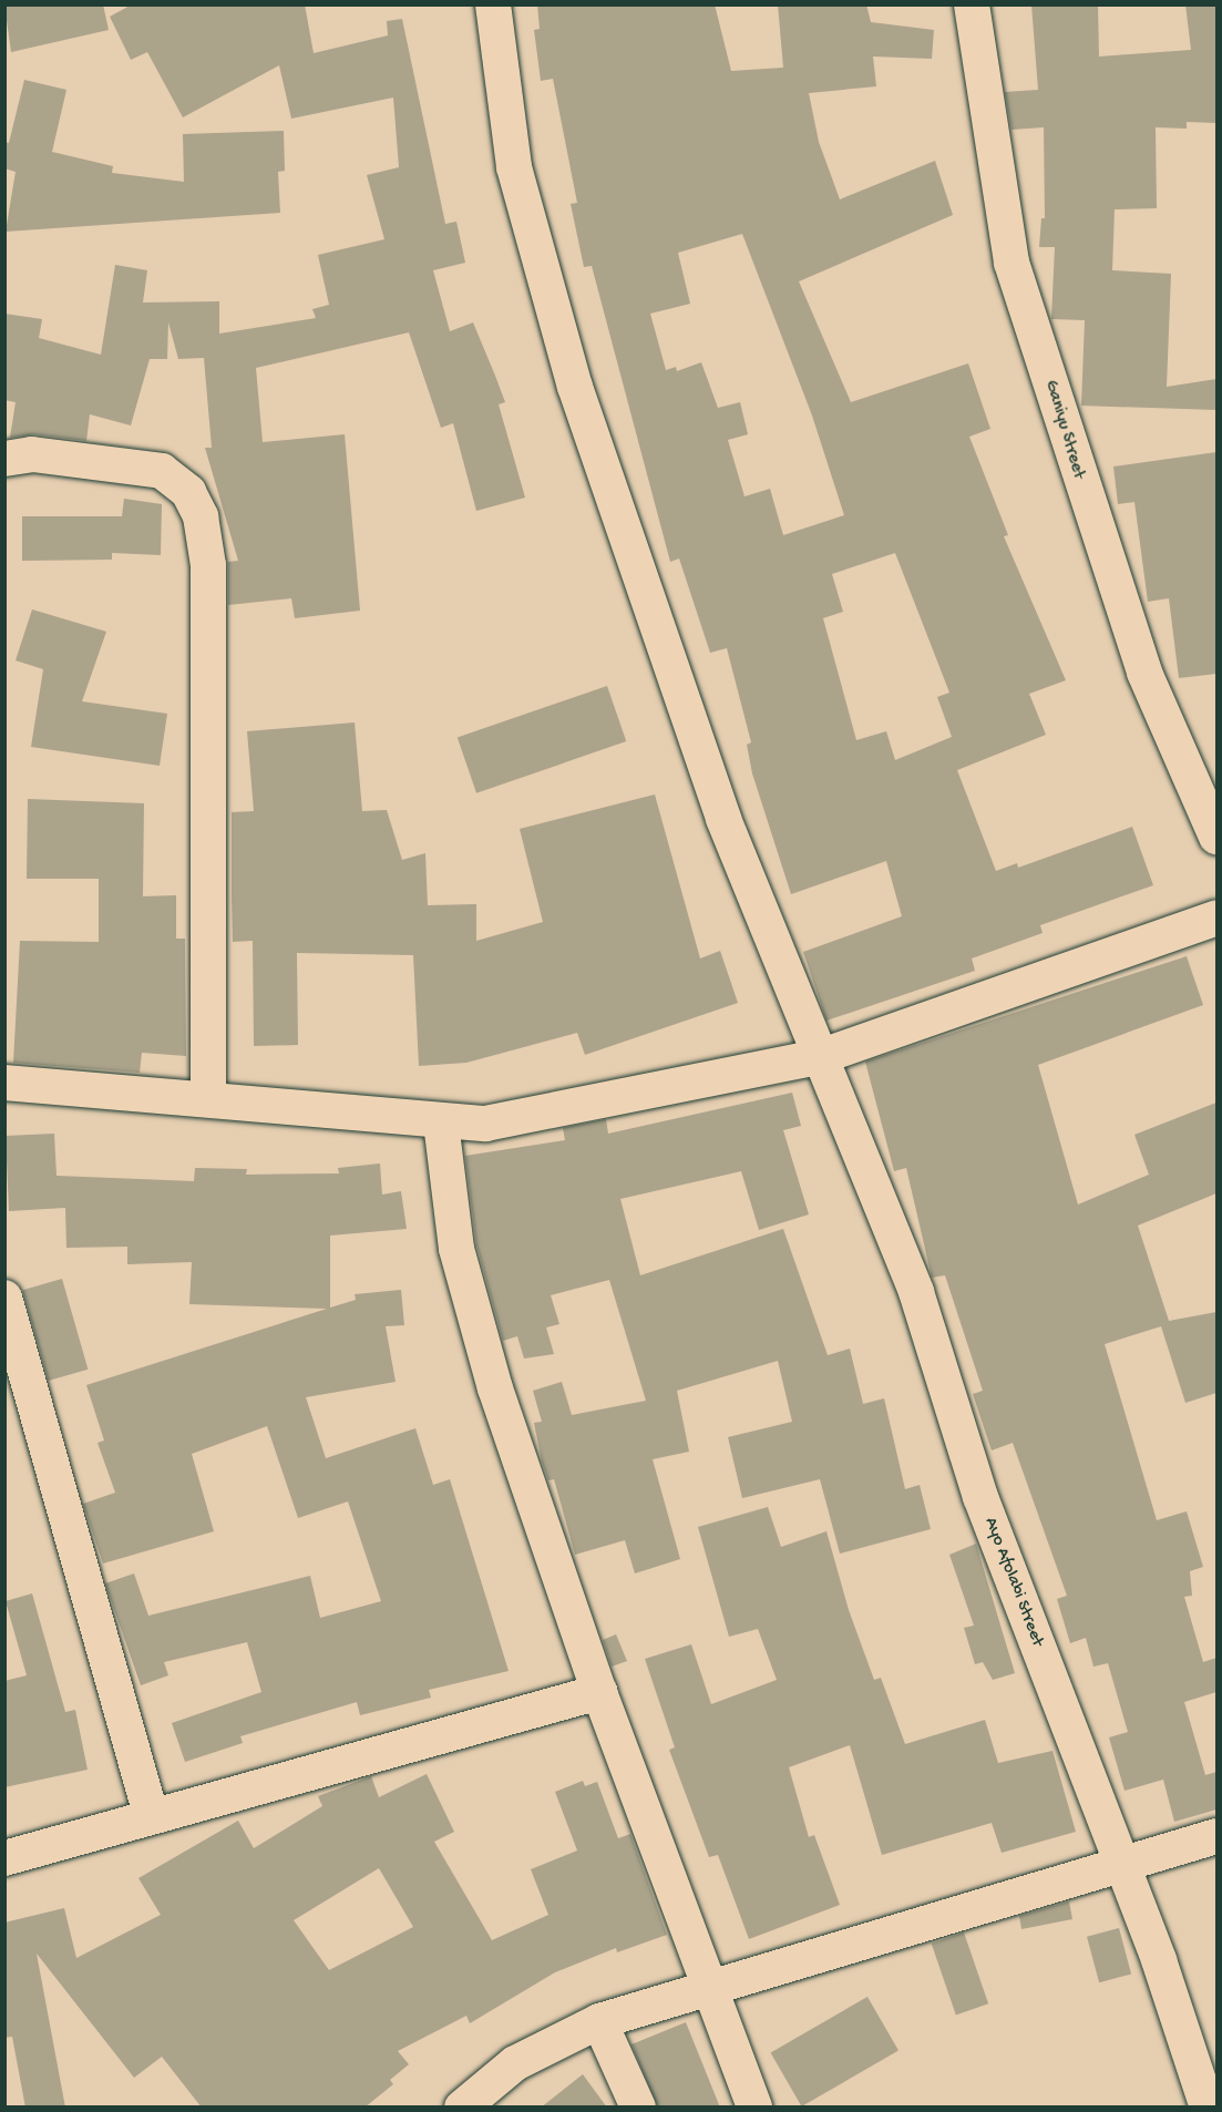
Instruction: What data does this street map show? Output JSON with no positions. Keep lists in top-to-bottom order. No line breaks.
{"streets":{"street":["Ganiyu Street","Ayo Afolabi Street"]}}
